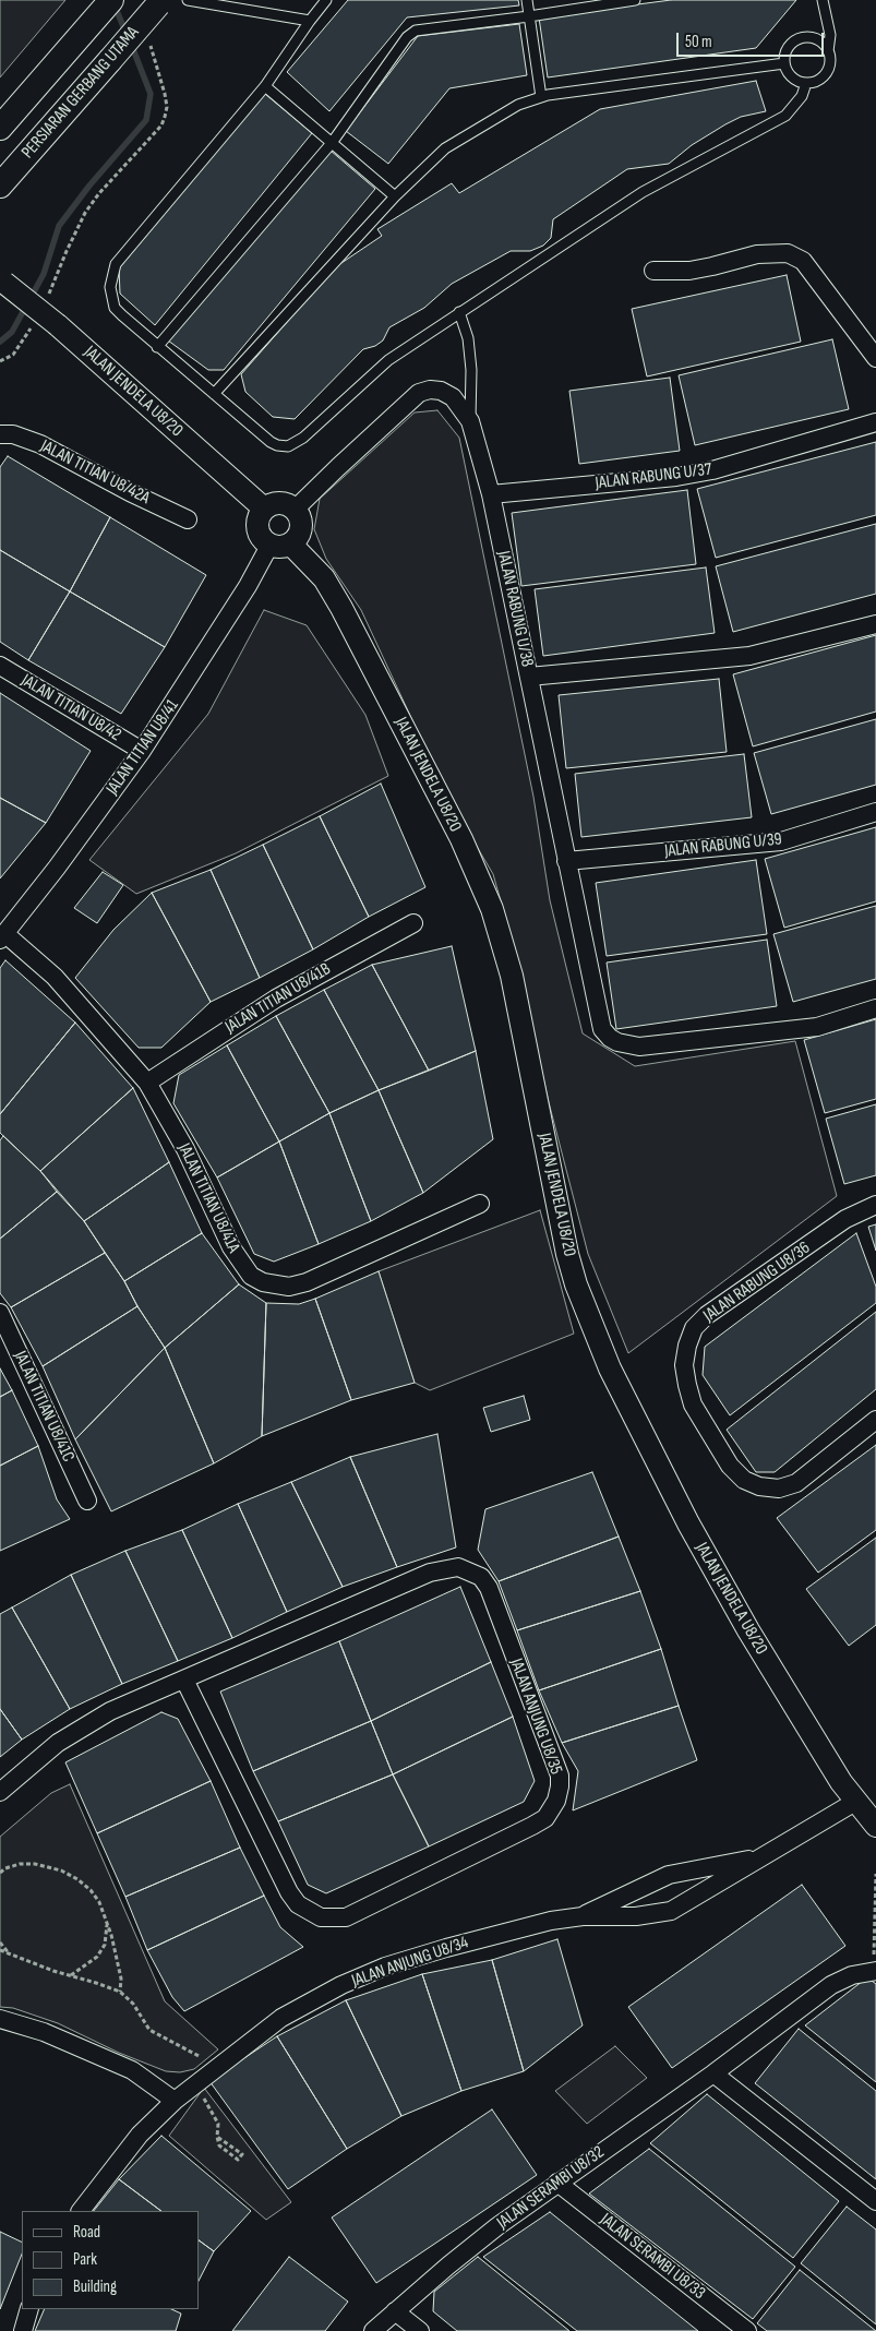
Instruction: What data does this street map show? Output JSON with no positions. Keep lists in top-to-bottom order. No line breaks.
{"streets":{"main road":["PERSIARAN GERBANG UTAMA"],"street":["JALAN JENDELA U8/20","JALAN TITIAN U8/42A","JALAN RABUNG U/37","JALAN RABUNG U/38","JALAN TITIAN U8/42","JALAN TITIAN U8/41","JALAN RABUNG U/39","JALAN TITIAN U8/41B","JALAN TITIAN U8/41A","JALAN RABUNG U8/36","JALAN TITIAN U8/41C","JALAN ANJUNG U8/35","JALAN ANJUNG U8/34","JALAN SERAMBI U8/32","JALAN SERAMBI U8/33"]},"crossings":[["JALAN JENDELA U8/20","JALAN RABUNG U/38"],["JALAN JENDELA U8/20","JALAN TITIAN U8/41"],["JALAN JENDELA U8/20","JALAN ANJUNG U8/34"],["JALAN RABUNG U/37","JALAN RABUNG U/38"],["JALAN RABUNG U/38","JALAN TITIAN U8/41"],["JALAN RABUNG U/38","JALAN RABUNG U/39"],["JALAN TITIAN U8/42","JALAN TITIAN U8/41"],["JALAN TITIAN U8/41","JALAN TITIAN U8/41A"],["JALAN TITIAN U8/41B","JALAN TITIAN U8/41A"],["JALAN SERAMBI U8/32","JALAN SERAMBI U8/33"]],"legend":["Road","Park","Building"],"scale_bar":"50 m"}
